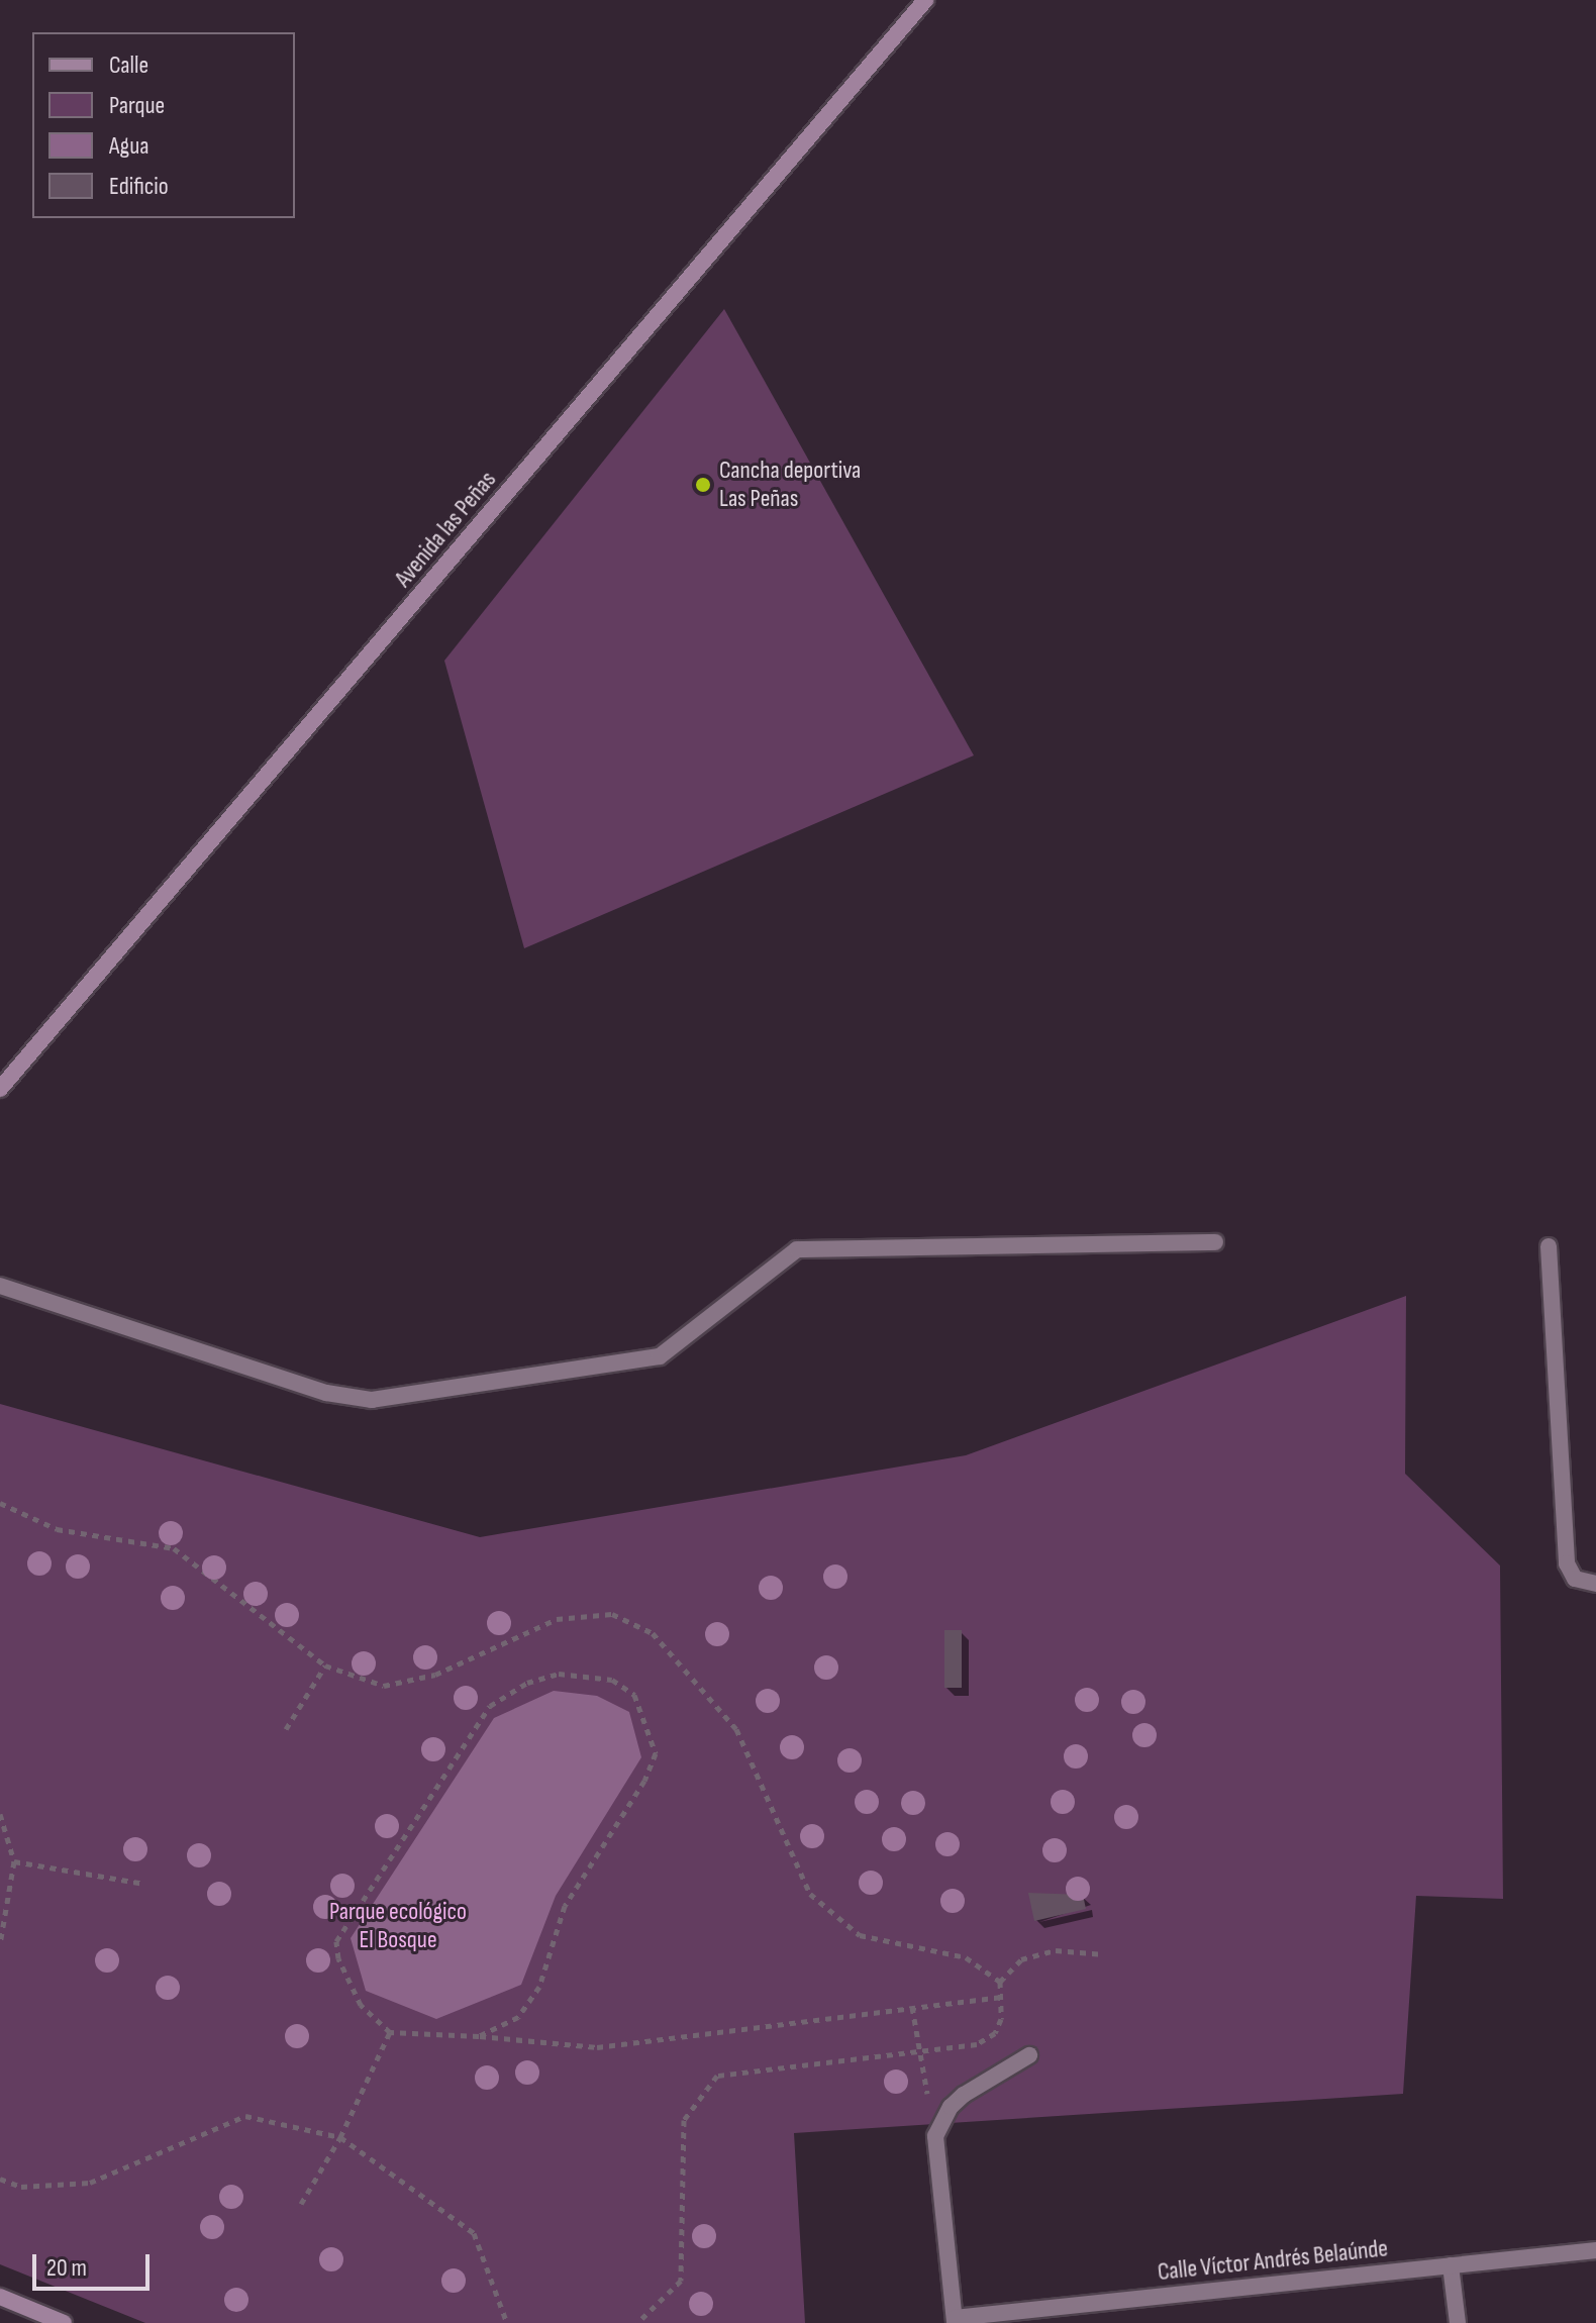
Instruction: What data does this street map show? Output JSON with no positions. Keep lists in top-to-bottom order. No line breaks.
{"streets":{"street":["Avenida las Peñas","Calle Víctor Andrés Belaúnde"]},"parks":["Parque ecológico El Bosque"],"places":["Cancha deportiva Las Peñas"],"legend":["Calle","Parque","Agua","Edificio"],"scale_bar":"20 m"}
